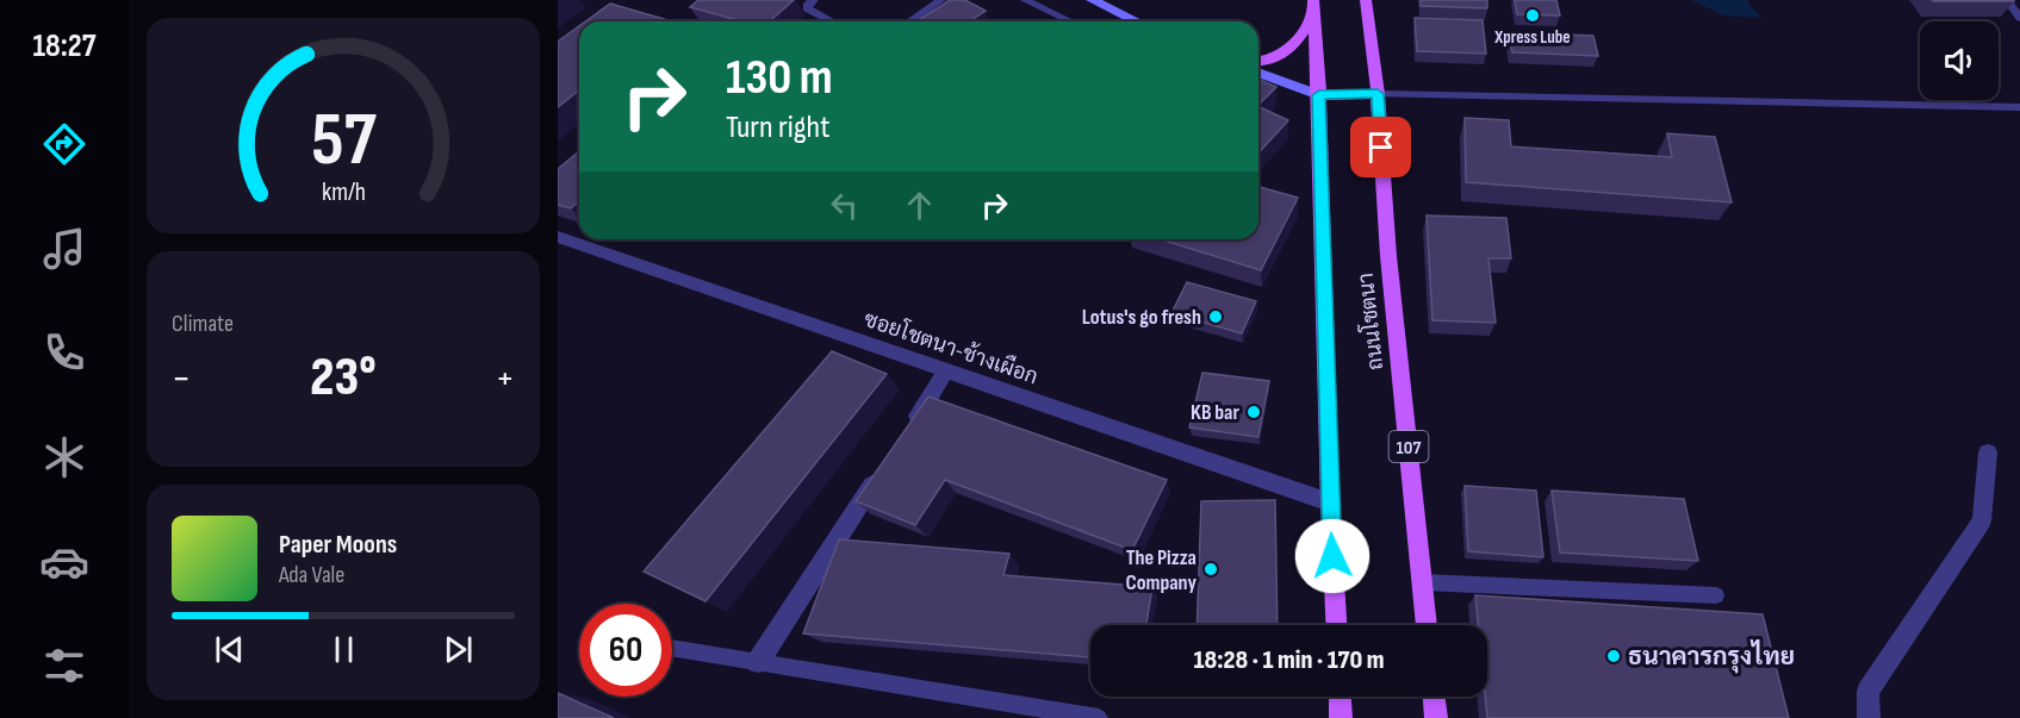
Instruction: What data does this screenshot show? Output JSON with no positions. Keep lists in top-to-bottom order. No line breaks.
{"streets":{"main road":["ถนนโชตนา","107"],"street":["ซอยโชตนา-ช้างเผือก"]},"crossings":[["ถนนโชตนา","ซอยโชตนา-ช้างเผือก"]],"places":["Xpress Lube","Lotus's go fresh","KB bar","The Pizza Company","ธนาคารกรุงไทย"],"page":{"tabs":"18:27","turn":["130 m","Turn right"],"tile":"Climate","heat":["−","23°","+"],"song":["Paper Moons","Ada Vale"],"limit":"60","trip":"18:28 · 1 min · 170 m","gauge":["57","km/h"]}}
